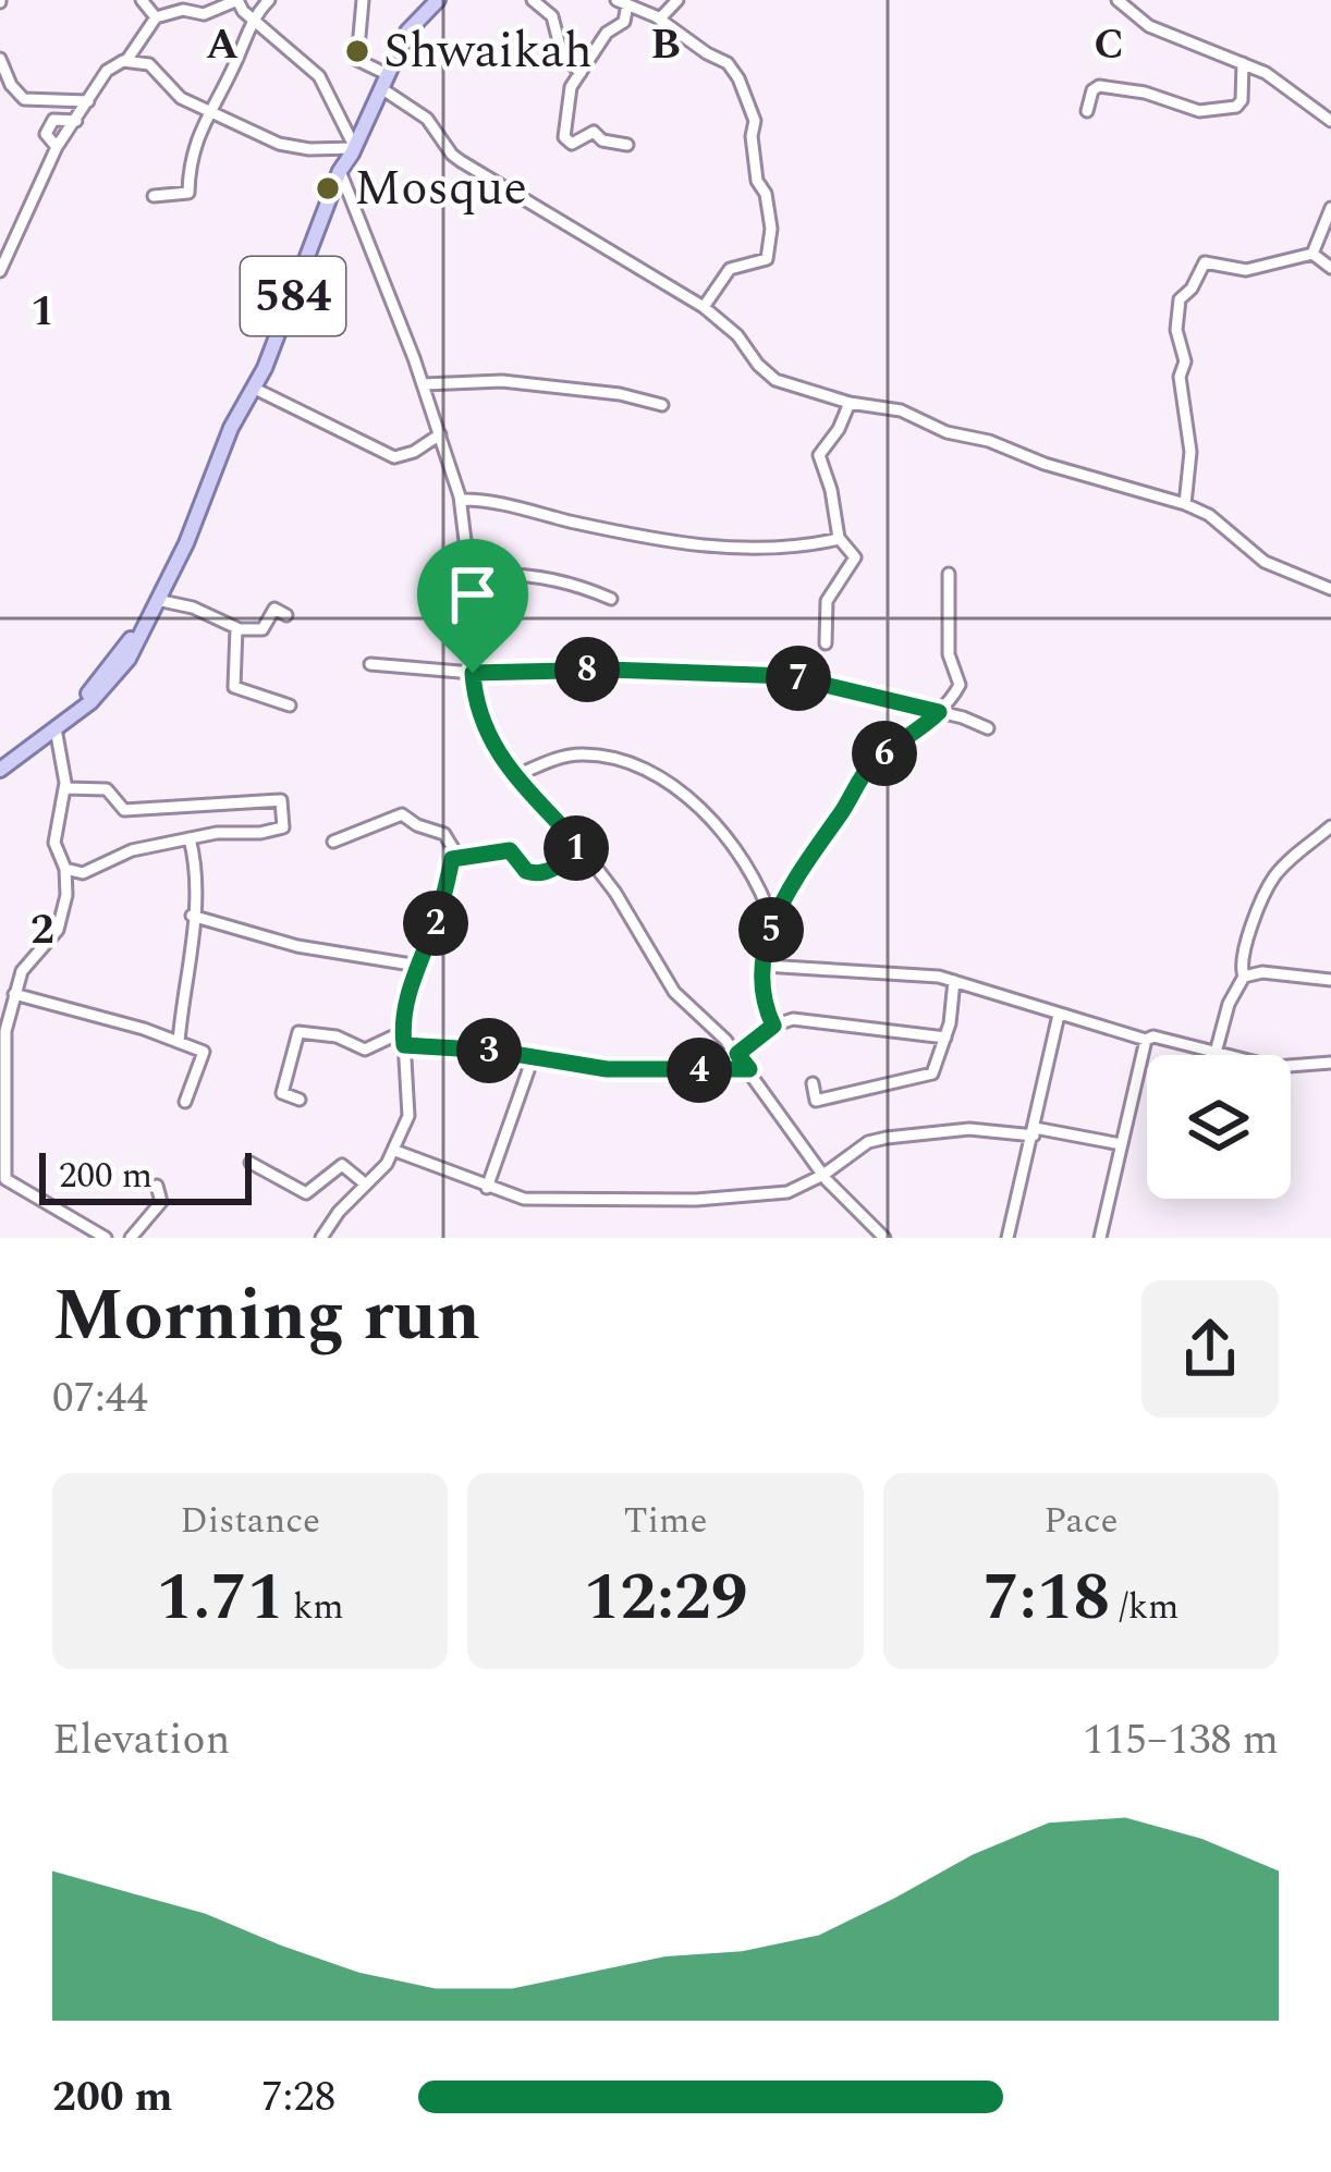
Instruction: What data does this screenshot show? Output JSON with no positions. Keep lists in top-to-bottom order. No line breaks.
{"streets":{"main road":["584"]},"places":["Shwaikah","Mosque"],"scale_bar":"200 m","page":{"pins":["8","7","6","1","2","5","3","4"],"scale":"200 m","heading":["Morning run","07:44"],"stats":[["Distance","1.71 km"],["Time","12:29"],["Pace","7:18 /km"]],"chart":["Elevation","115–138 m"],"list":[{"name":"200 m","note":"7:28"}]},"grid":{"columns":["A","B","C"],"rows":["1","2"]}}
